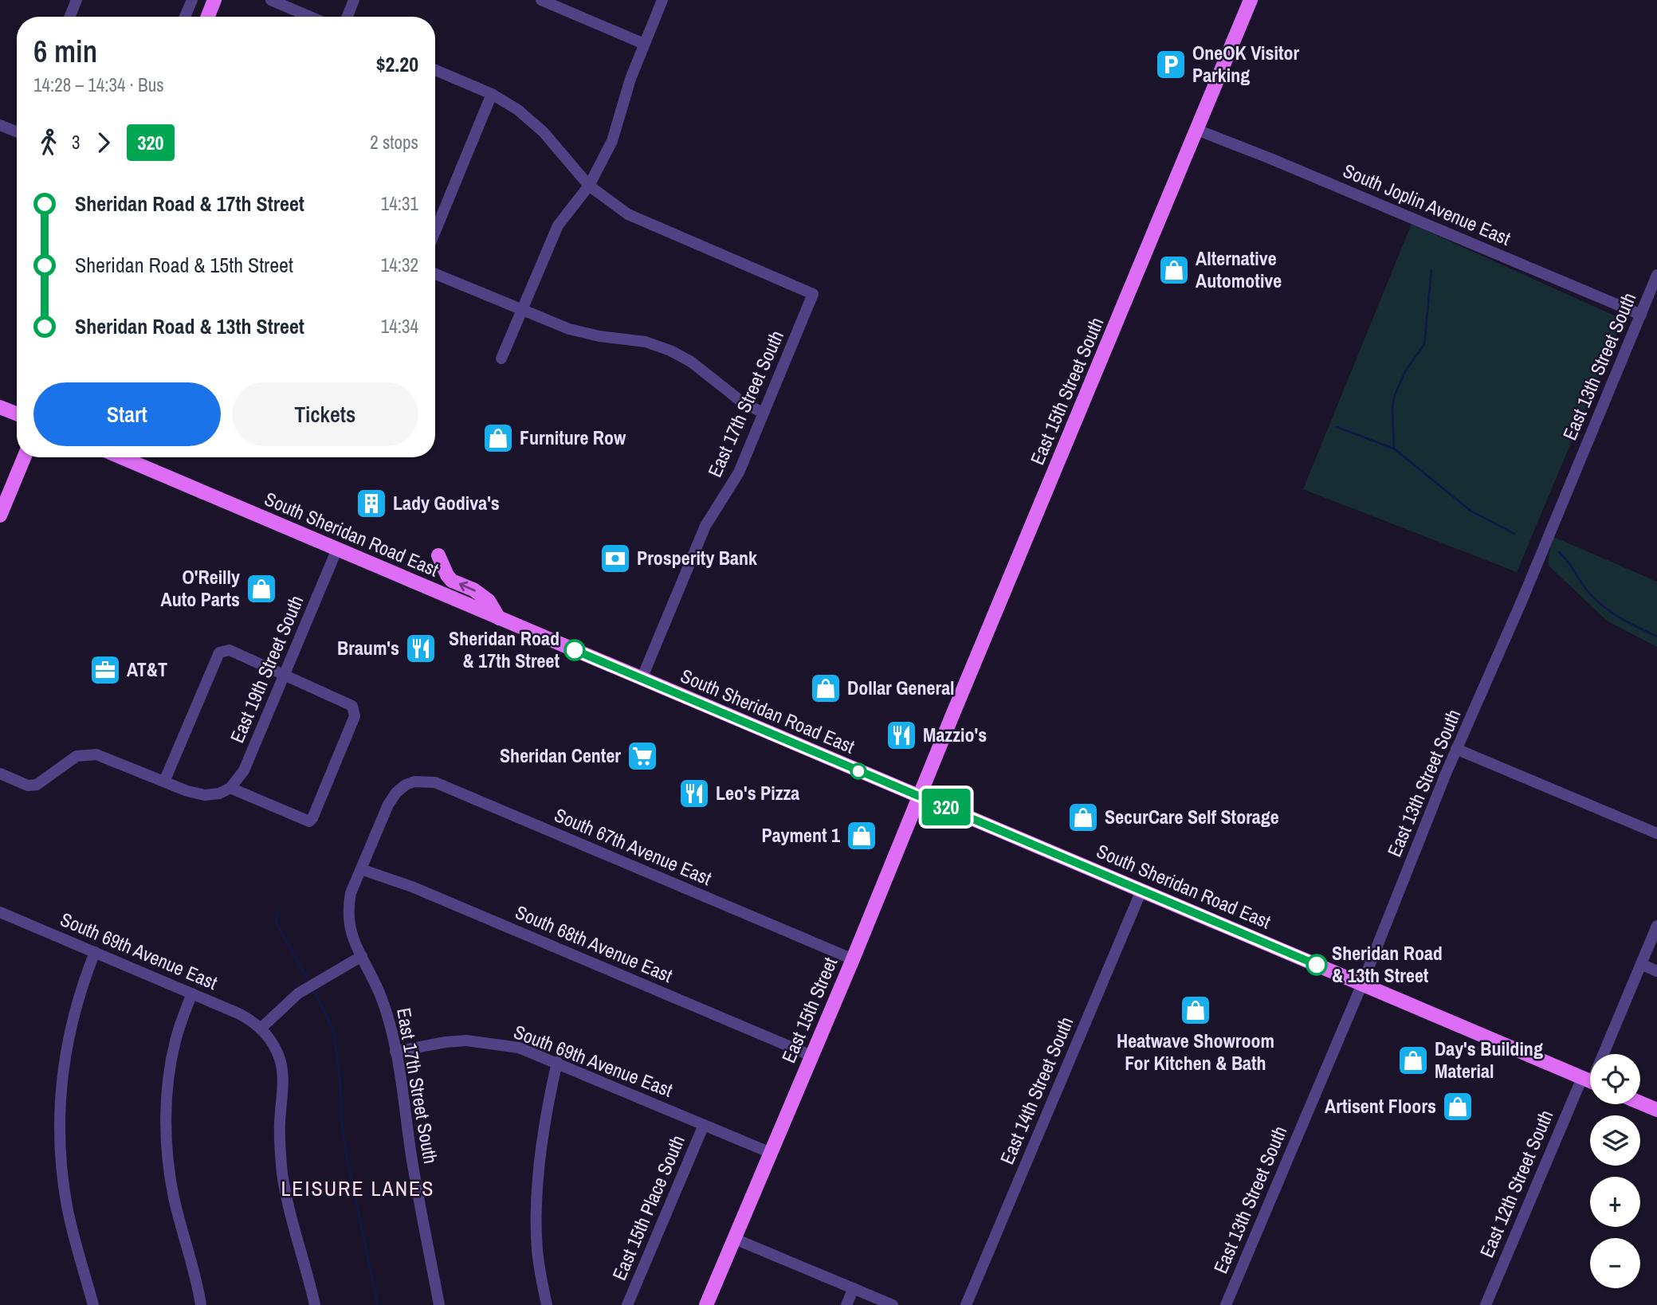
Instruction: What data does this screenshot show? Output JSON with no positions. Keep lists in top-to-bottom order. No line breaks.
{"streets":{"main road":["East 15th Street South","South Sheridan Road East","East 15th Street"],"street":["South Joplin Avenue East","East 13th Street South","East 17th Street South","East 19th Street South","South 67th Avenue East","South 68th Avenue East","South 69th Avenue East","East 14th Street South","East 12th Street South","East 15th Place South"]},"crossings":[["South Joplin Avenue East","East 13th Street South"],["South Joplin Avenue East","East 15th Street South"],["East 13th Street South","South Sheridan Road East"],["East 15th Street South","South Sheridan Road East"],["East 15th Street South","East 15th Street"],["East 17th Street South","South Sheridan Road East"],["East 17th Street South","South 67th Avenue East"],["East 17th Street South","South 68th Avenue East"],["East 17th Street South","South 69th Avenue East"],["South Sheridan Road East","East 19th Street South"],["South Sheridan Road East","East 15th Street"],["South Sheridan Road East","East 14th Street South"],["South 67th Avenue East","East 15th Street"],["South 68th Avenue East","East 15th Street"],["South 69th Avenue East","East 15th Street"],["South 69th Avenue East","East 15th Place South"]],"districts":["LEISURE LANES"],"places":{"parking":["OneOK Visitor Parking"],"shop":["Alternative Automotive","Furniture Row","O'Reilly Auto Parts","Dollar General","SecurCare Self Storage","Payment 1","Heatwave Showroom For Kitchen & Bath","Day's Building Material","Artisent Floors"],"building":["Lady Godiva's"],"bank":["Prosperity Bank"],"restaurant":["Braum's","Mazzio's","Leo's Pizza"],"other":["Sheridan Road & 17th Street","Sheridan Road & 13th Street"],"office":["AT&T"],"supermarket":["Sheridan Center"]},"lines":["bus line 320"],"page":{"on_map":"320","heading":["6 min","14:28 – 14:34 · Bus","$2.20"],"legs":["3","320","2 stops"],"list":[{"name":"Sheridan Road & 17th Street","value":"14:31"},{"name":"Sheridan Road & 15th Street","value":"14:32"},{"name":"Sheridan Road & 13th Street","value":"14:34"}],"buttons":["Start","Tickets"],"map_buttons":["+","−"]}}
